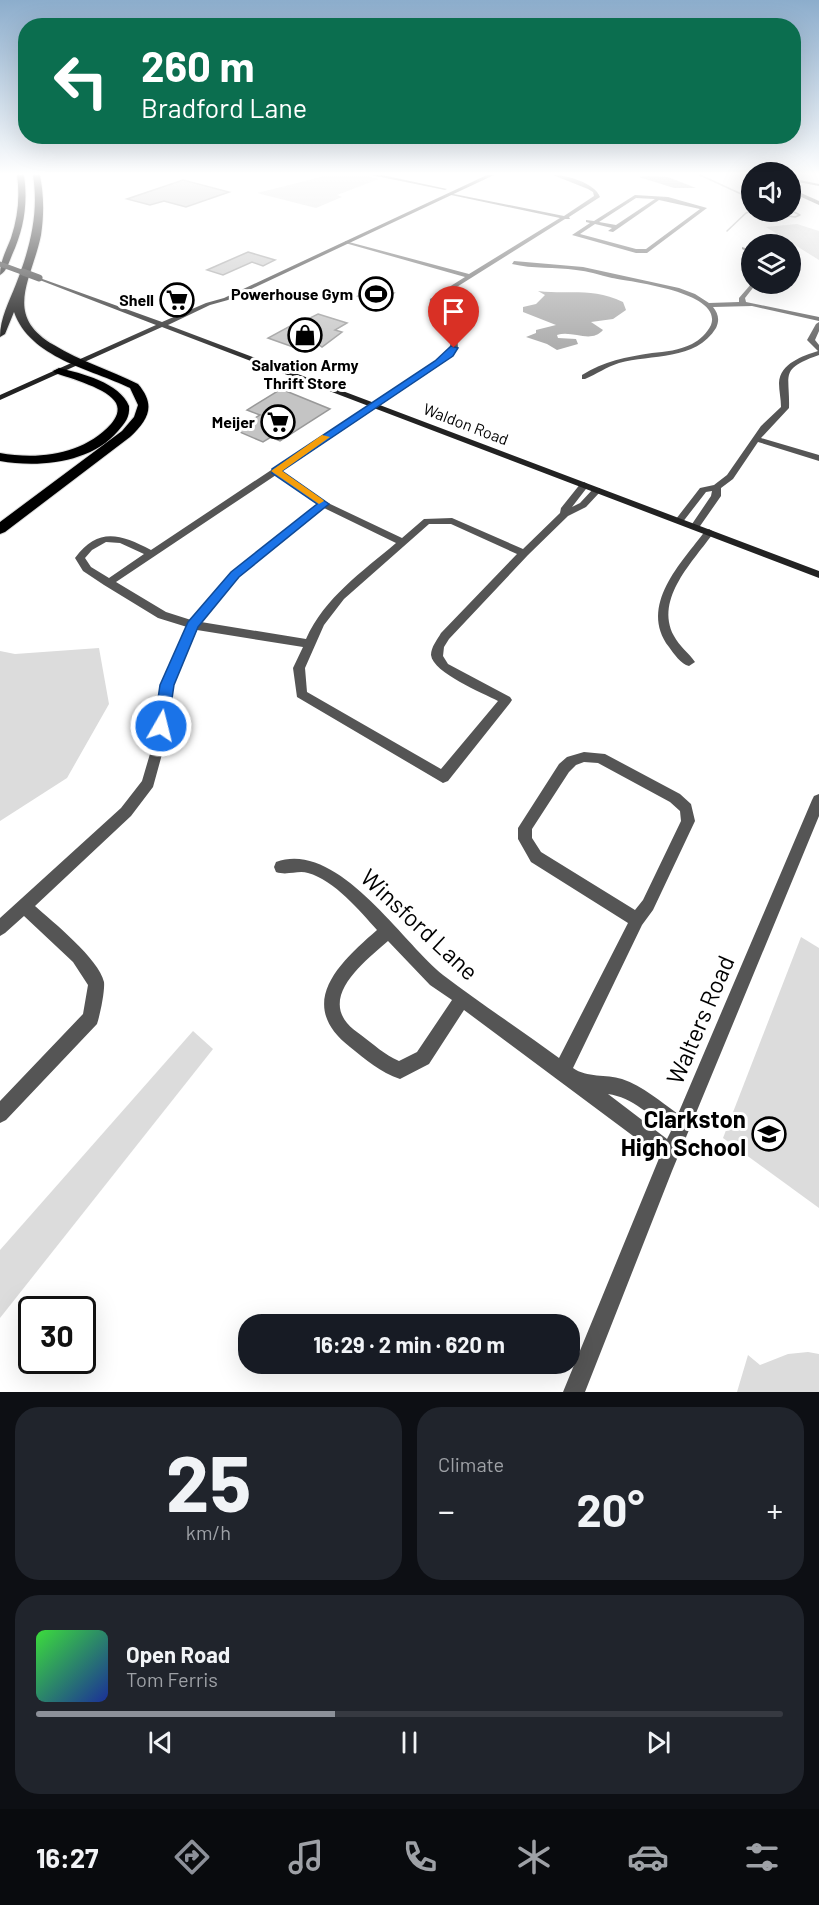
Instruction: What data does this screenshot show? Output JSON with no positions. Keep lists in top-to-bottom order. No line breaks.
{"streets":{"main road":["Waldon Road"],"street":["Winsford Lane","Walters Road"]},"crossings":[["Winsford Lane","Walters Road"]],"places":{"sports":["Powerhouse Gym"],"supermarket":["Shell","Meijer"],"shop":["Salvation Army Thrift Store"],"school or university":["Clarkston High School"]},"page":{"turn":["260 m","Bradford Lane"],"limit":"30","trip":"16:29 · 2 min · 620 m","tile":[["25","km/h"],"Climate"],"heat":["−","20°","+"],"song":["Open Road","Tom Ferris"],"tabs":"16:27"}}
